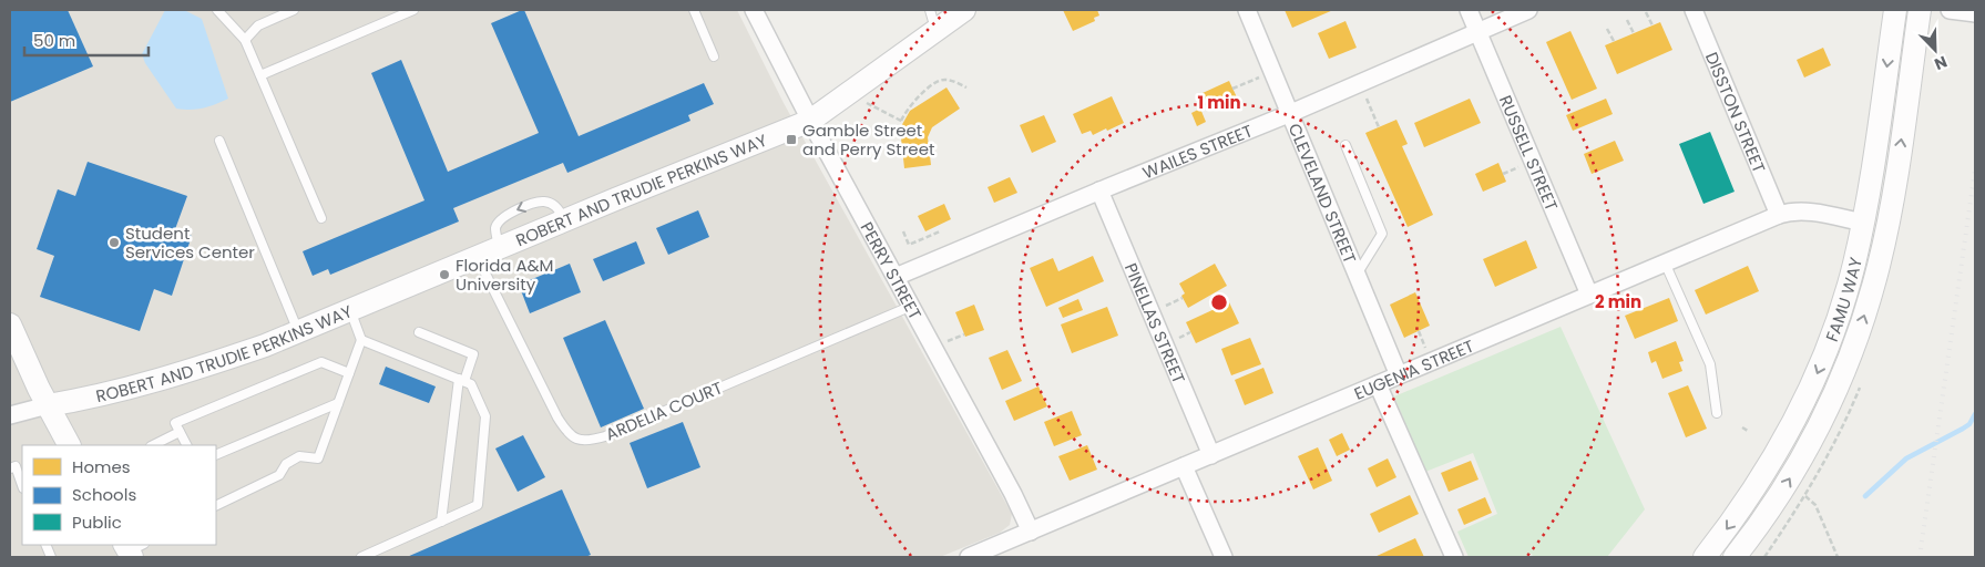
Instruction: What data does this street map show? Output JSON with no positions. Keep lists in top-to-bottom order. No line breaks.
{"streets":{"street":["DISSTON STREET","WAILES STREET","RUSSELL STREET","ROBERT AND TRUDIE PERKINS WAY","CLEVELAND STREET","PERRY STREET","FAMU WAY","PINELLAS STREET","EUGENIA STREET"],"lane":["ARDELIA COURT"]},"crossings":[["DISSTON STREET","EUGENIA STREET"],["WAILES STREET","RUSSELL STREET"],["WAILES STREET","CLEVELAND STREET"],["WAILES STREET","PERRY STREET"],["WAILES STREET","PINELLAS STREET"],["RUSSELL STREET","EUGENIA STREET"],["ROBERT AND TRUDIE PERKINS WAY","PERRY STREET"],["ROBERT AND TRUDIE PERKINS WAY","ARDELIA COURT"],["CLEVELAND STREET","EUGENIA STREET"],["PERRY STREET","EUGENIA STREET"],["PERRY STREET","ARDELIA COURT"],["FAMU WAY","EUGENIA STREET"],["PINELLAS STREET","EUGENIA STREET"]],"places":{"transit":["Gamble Street and Perry Street"],"other":["Student Services Center","Florida A&M University"]},"legend":["Homes","Schools","Public"],"scale_bar":"50 m","north":"bottom right","rings":["1 min","2 min"]}
